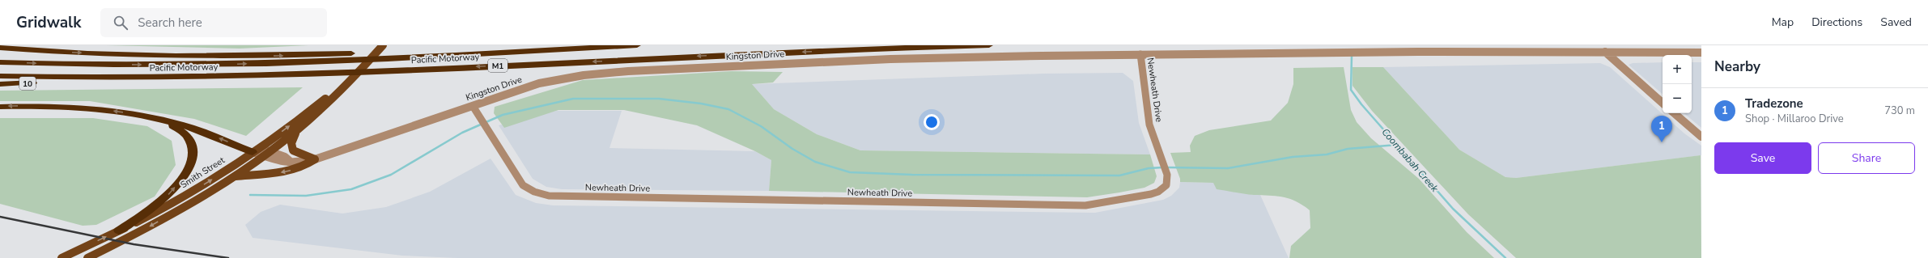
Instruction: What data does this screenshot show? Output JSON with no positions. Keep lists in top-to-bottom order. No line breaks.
{"streets":{"highway":["Pacific Motorway","M1","10"],"main road":["Smith Street"],"street":["Kingston Drive","Newheath Drive"]},"crossings":[["Kingston Drive","Newheath Drive"],["Kingston Drive","Smith Street"],["Pacific Motorway","10"]],"water":["Coombabah Creek"],"page":{"header":"Gridwalk","search":"Search here","nav":["Map","Directions","Saved"],"heading":"Nearby","map_buttons":["+","−"],"list":[{"mark":"1","name":"Tradezone","note":"Shop · Millaroo Drive","value":"730 m"}],"pins":"1","buttons":["Save","Share"]}}
